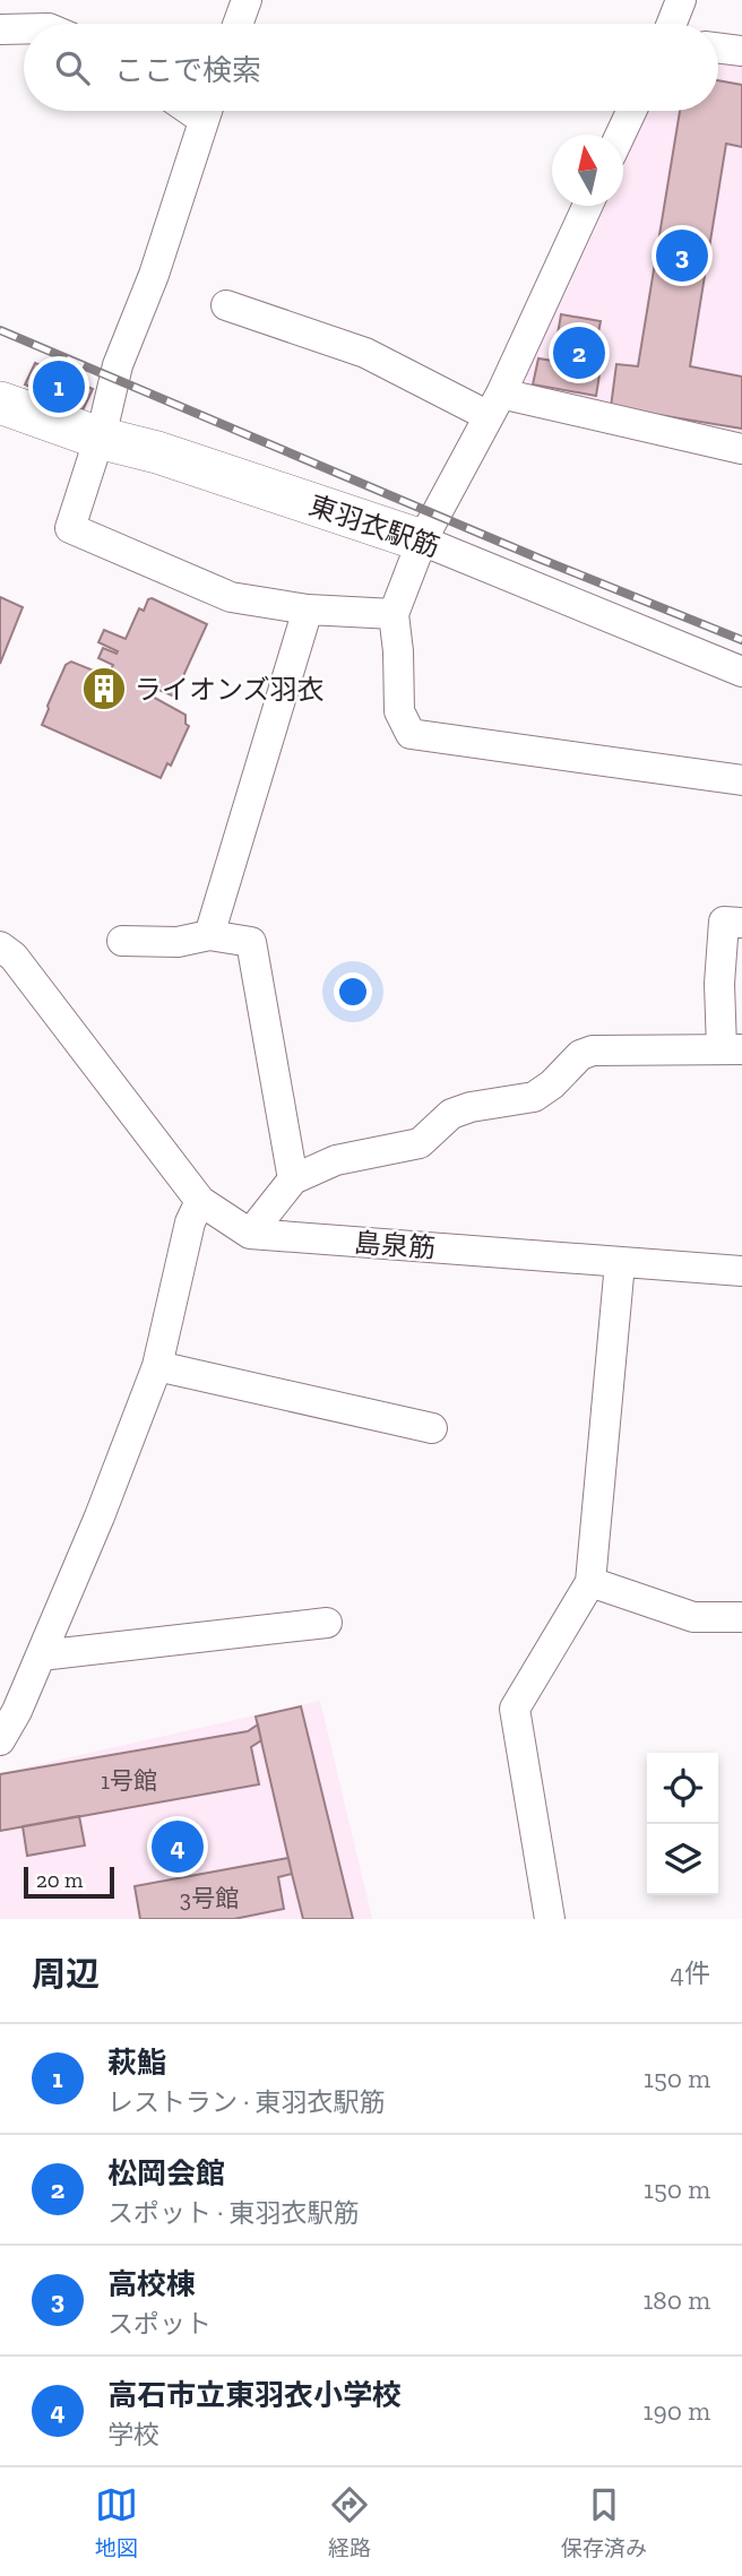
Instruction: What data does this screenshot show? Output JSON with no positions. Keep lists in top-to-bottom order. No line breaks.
{"streets":{"street":["東羽衣駅筋","島泉筋"]},"places":{"building":["ライオンズ羽衣"]},"house_numbers":["1号館","3号館"],"scale_bar":"20 m","north":"top","page":{"search":"ここで検索","pins":["3","2","1","4"],"scale":"20 m","heading":["周辺","4件"],"list":[{"mark":"1","name":"萩鮨","note":"レストラン · 東羽衣駅筋","value":"150 m"},{"mark":"2","name":"松岡会館","note":"スポット · 東羽衣駅筋","value":"150 m"},{"mark":"3","name":"高校棟","note":"スポット","value":"180 m"},{"mark":"4","name":"高石市立東羽衣小学校","note":"学校","value":"190 m"}],"nav":["地図","経路","保存済み"]}}
